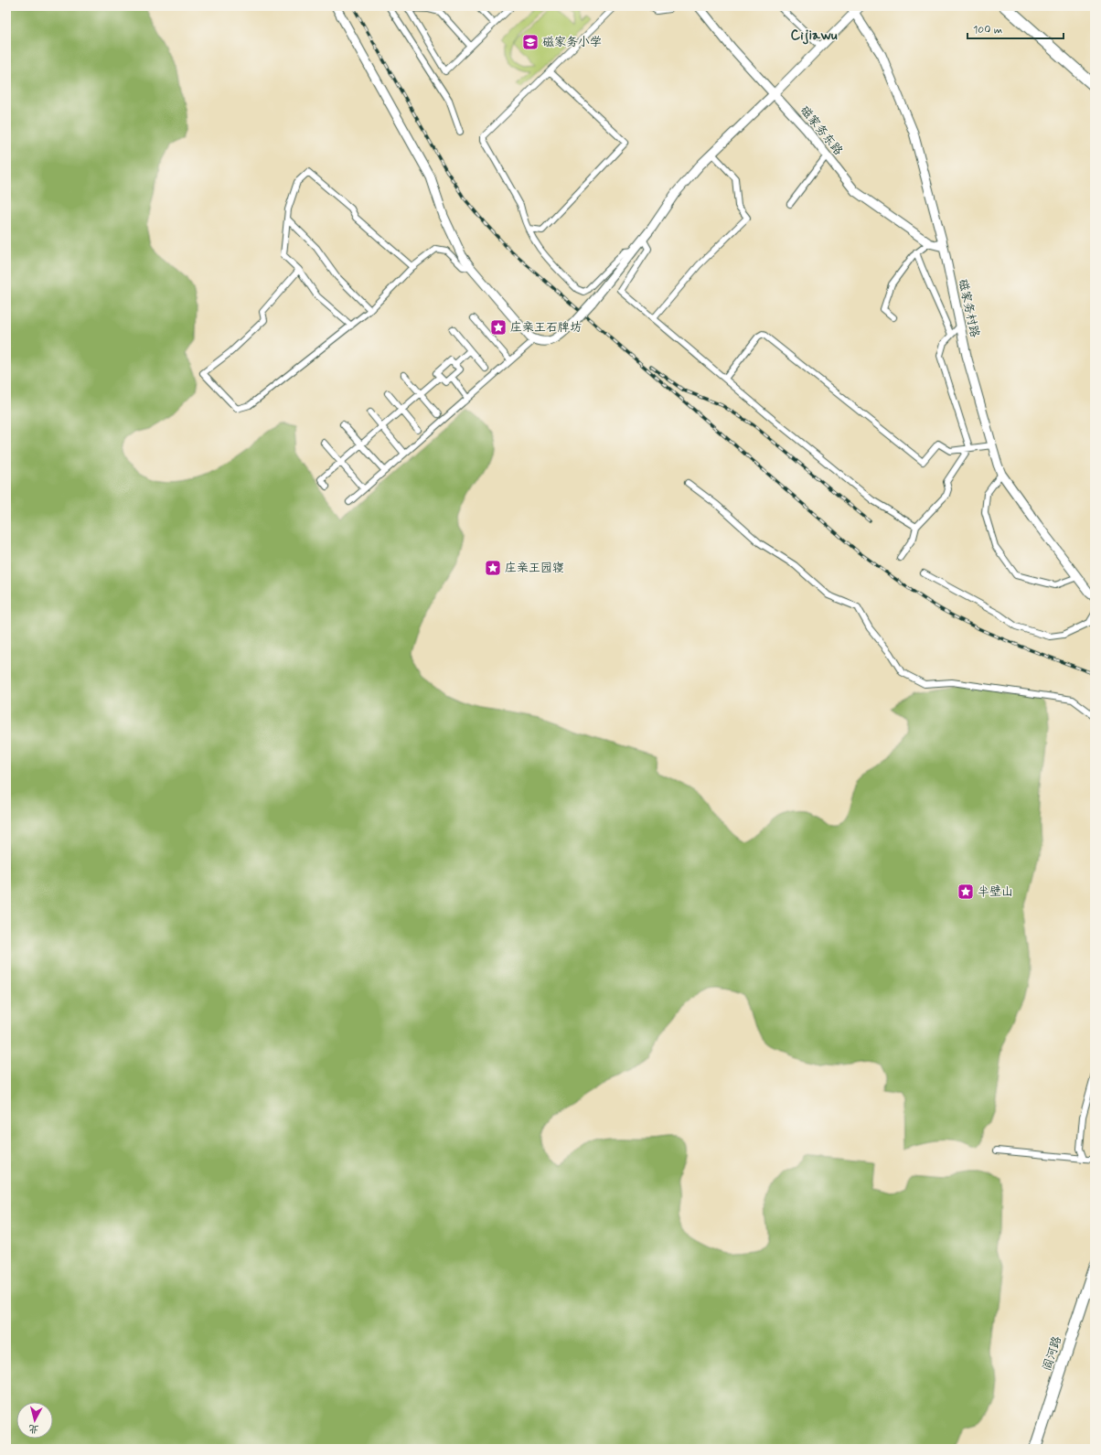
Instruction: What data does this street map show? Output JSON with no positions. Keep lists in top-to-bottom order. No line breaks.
{"streets":{"highway":["阎河路"],"street":["磁家务东路","磁家务村路"]},"crossings":[["磁家务东路","磁家务村路"]],"districts":["Cijiawu"],"places":{"school or university":["磁家务小学"],"place":["庄亲王石牌坊","庄亲王园寝","半壁山"]},"scale_bar":"100 m","north":"bottom"}
